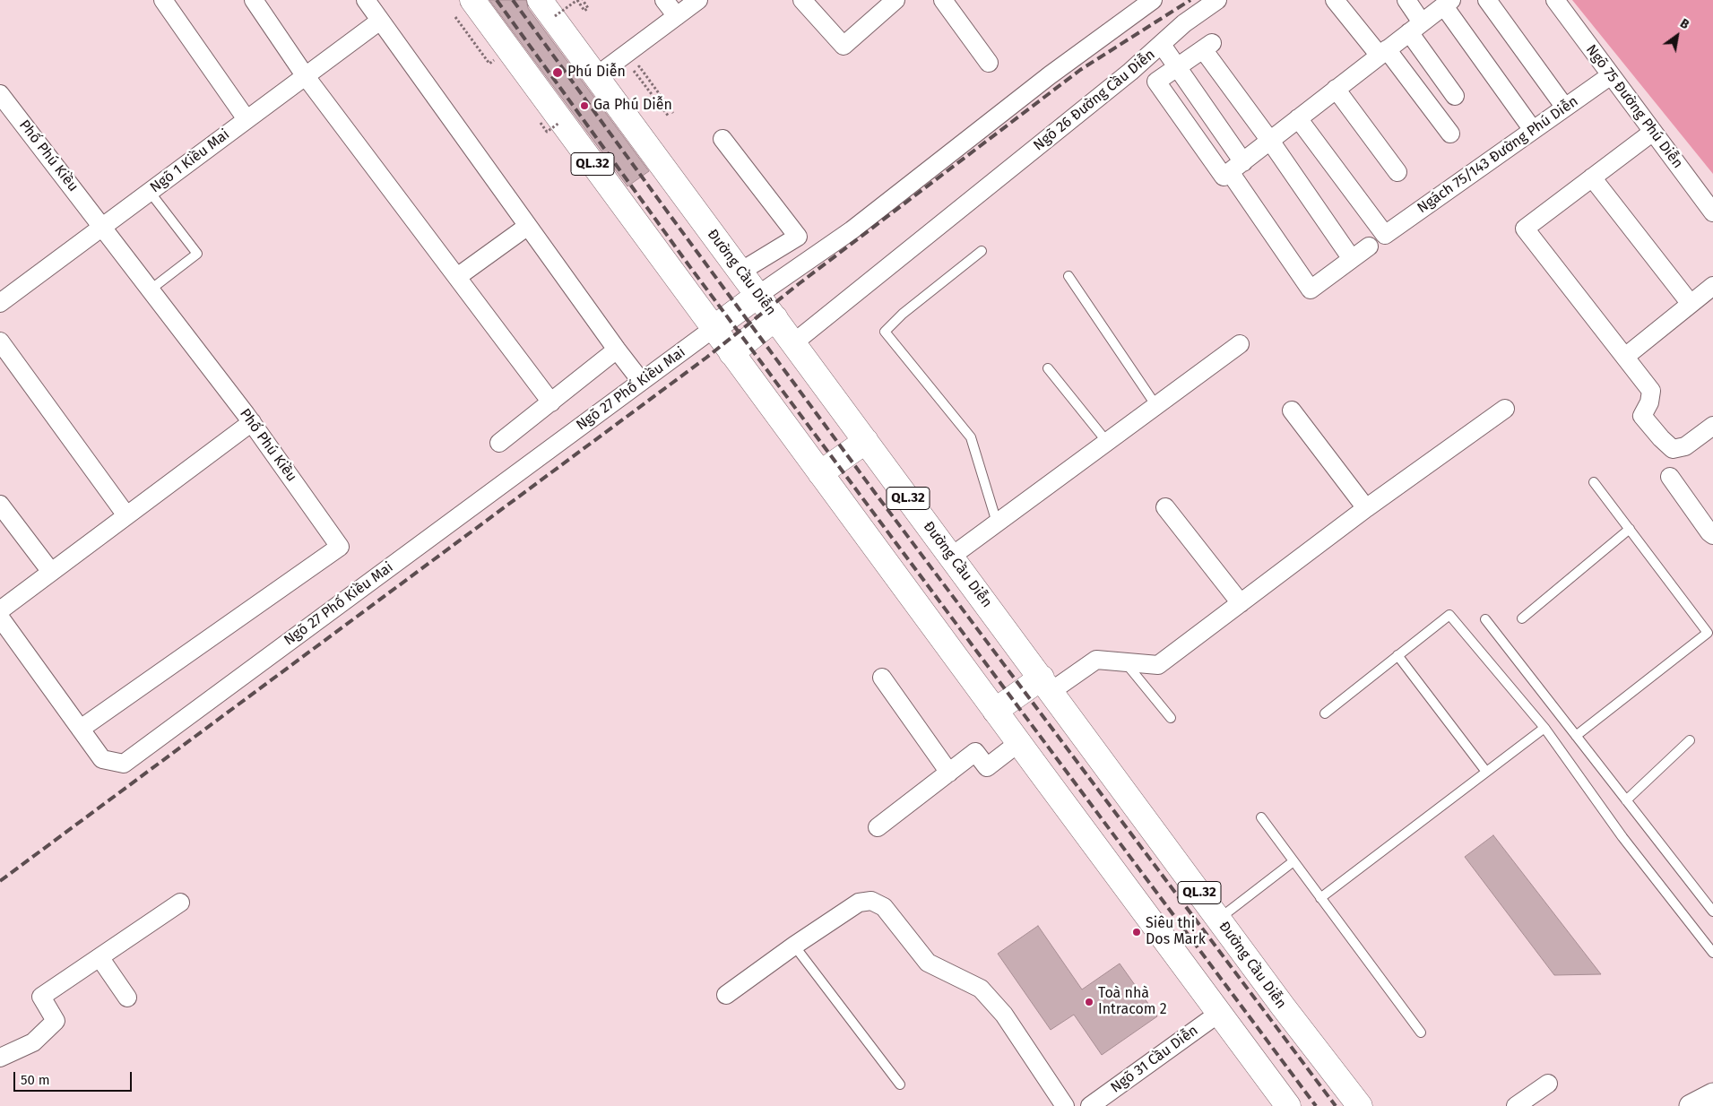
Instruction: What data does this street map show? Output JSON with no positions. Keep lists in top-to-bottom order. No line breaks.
{"streets":{"highway":["QL.32","Đường Cầu Diễn"],"street":["Ngõ 26 Đường Cầu Diễn","Ngõ 75 Đường Phú Diễn","Ngách 75/143 Đường Phú Diễn","Phố Phú Kiều","Ngõ 1 Kiều Mai","Ngõ 27 Phố Kiều Mai","Ngõ 31 Cầu Diễn"]},"crossings":[["Ngõ 26 Đường Cầu Diễn","Đường Cầu Diễn"],["Ngõ 75 Đường Phú Diễn","Ngách 75/143 Đường Phú Diễn"],["Phố Phú Kiều","Ngõ 1 Kiều Mai"],["Phố Phú Kiều","Ngõ 27 Phố Kiều Mai"],["QL.32","Ngõ 27 Phố Kiều Mai"],["QL.32","Ngõ 31 Cầu Diễn"]],"places":["Phú Diễn","Ga Phú Diễn","Siêu thị Dos Mark","Toà nhà Intracom 2"],"scale_bar":"50 m","north":"top right"}
